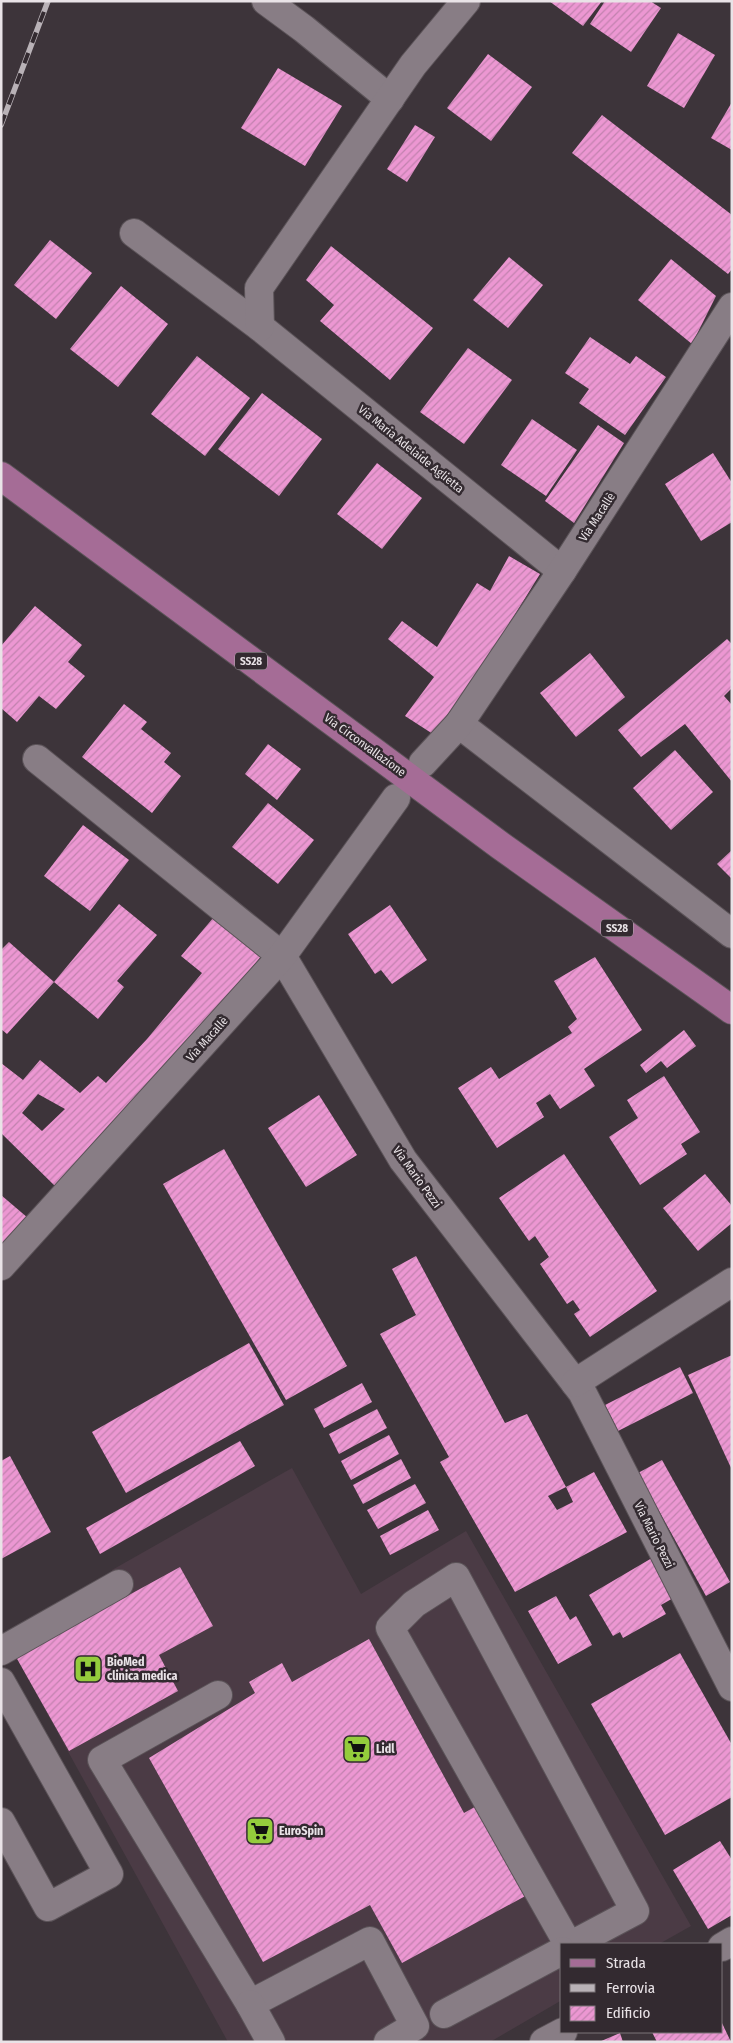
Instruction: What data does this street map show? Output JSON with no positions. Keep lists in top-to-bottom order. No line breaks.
{"streets":{"main road":["SS28","Via Circonvallazione"],"street":["Via Maria Adelaide Aglietta","Via Macallè","Via Mario Pezzi"]},"crossings":[["Via Maria Adelaide Aglietta","Via Macallè"],["Via Macallè","Via Mario Pezzi"]],"places":{"hospital":["BioMed clinica medica"],"supermarket":["Lidl","EuroSpin"]},"legend":["Strada","Ferrovia","Edificio"]}
